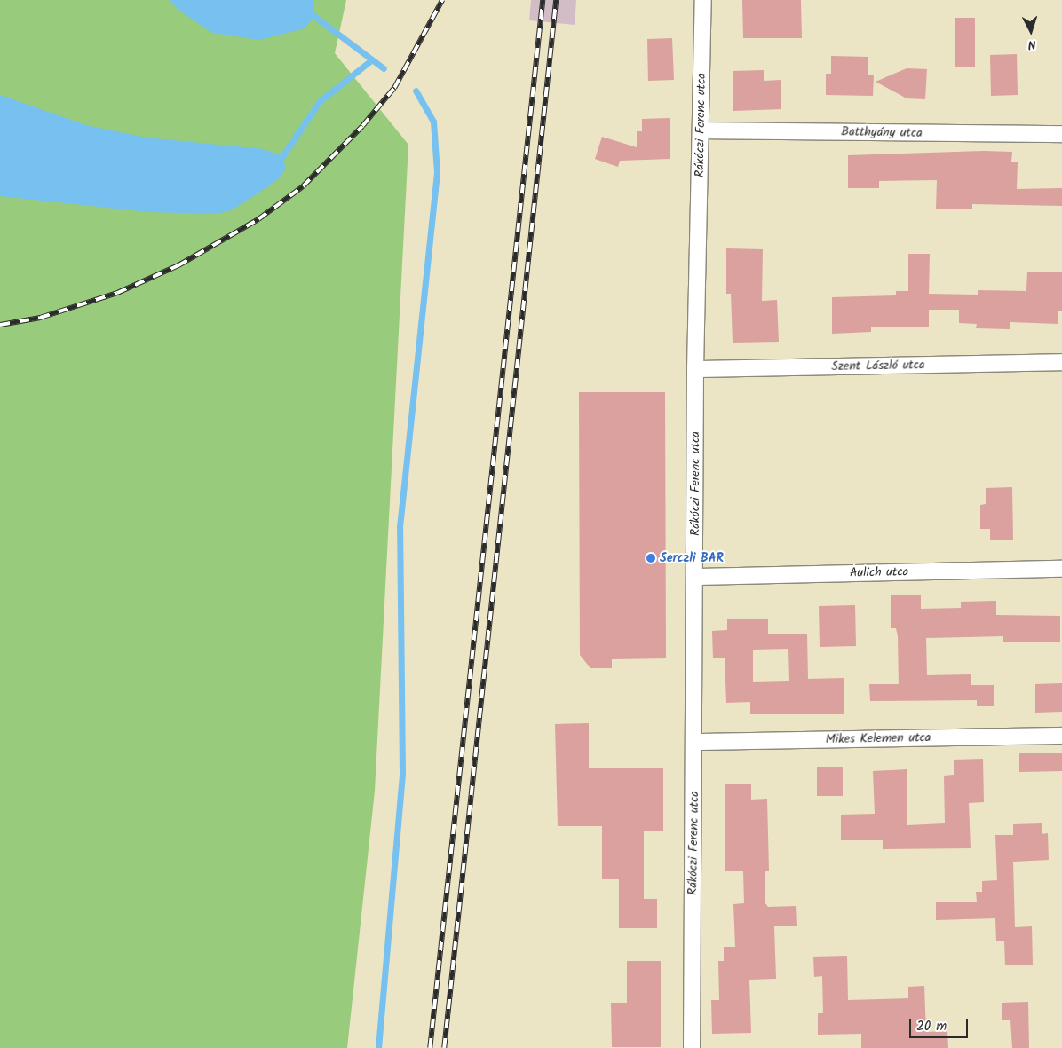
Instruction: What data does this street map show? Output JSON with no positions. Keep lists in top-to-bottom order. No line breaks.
{"streets":{"street":["Rákóczi Ferenc utca","Batthyány utca","Szent László utca","Aulich utca","Mikes Kelemen utca"]},"crossings":[["Rákóczi Ferenc utca","Batthyány utca"],["Rákóczi Ferenc utca","Szent László utca"],["Rákóczi Ferenc utca","Aulich utca"],["Rákóczi Ferenc utca","Mikes Kelemen utca"]],"places":["Serczli BAR"],"scale_bar":"20 m","north":"bottom"}
